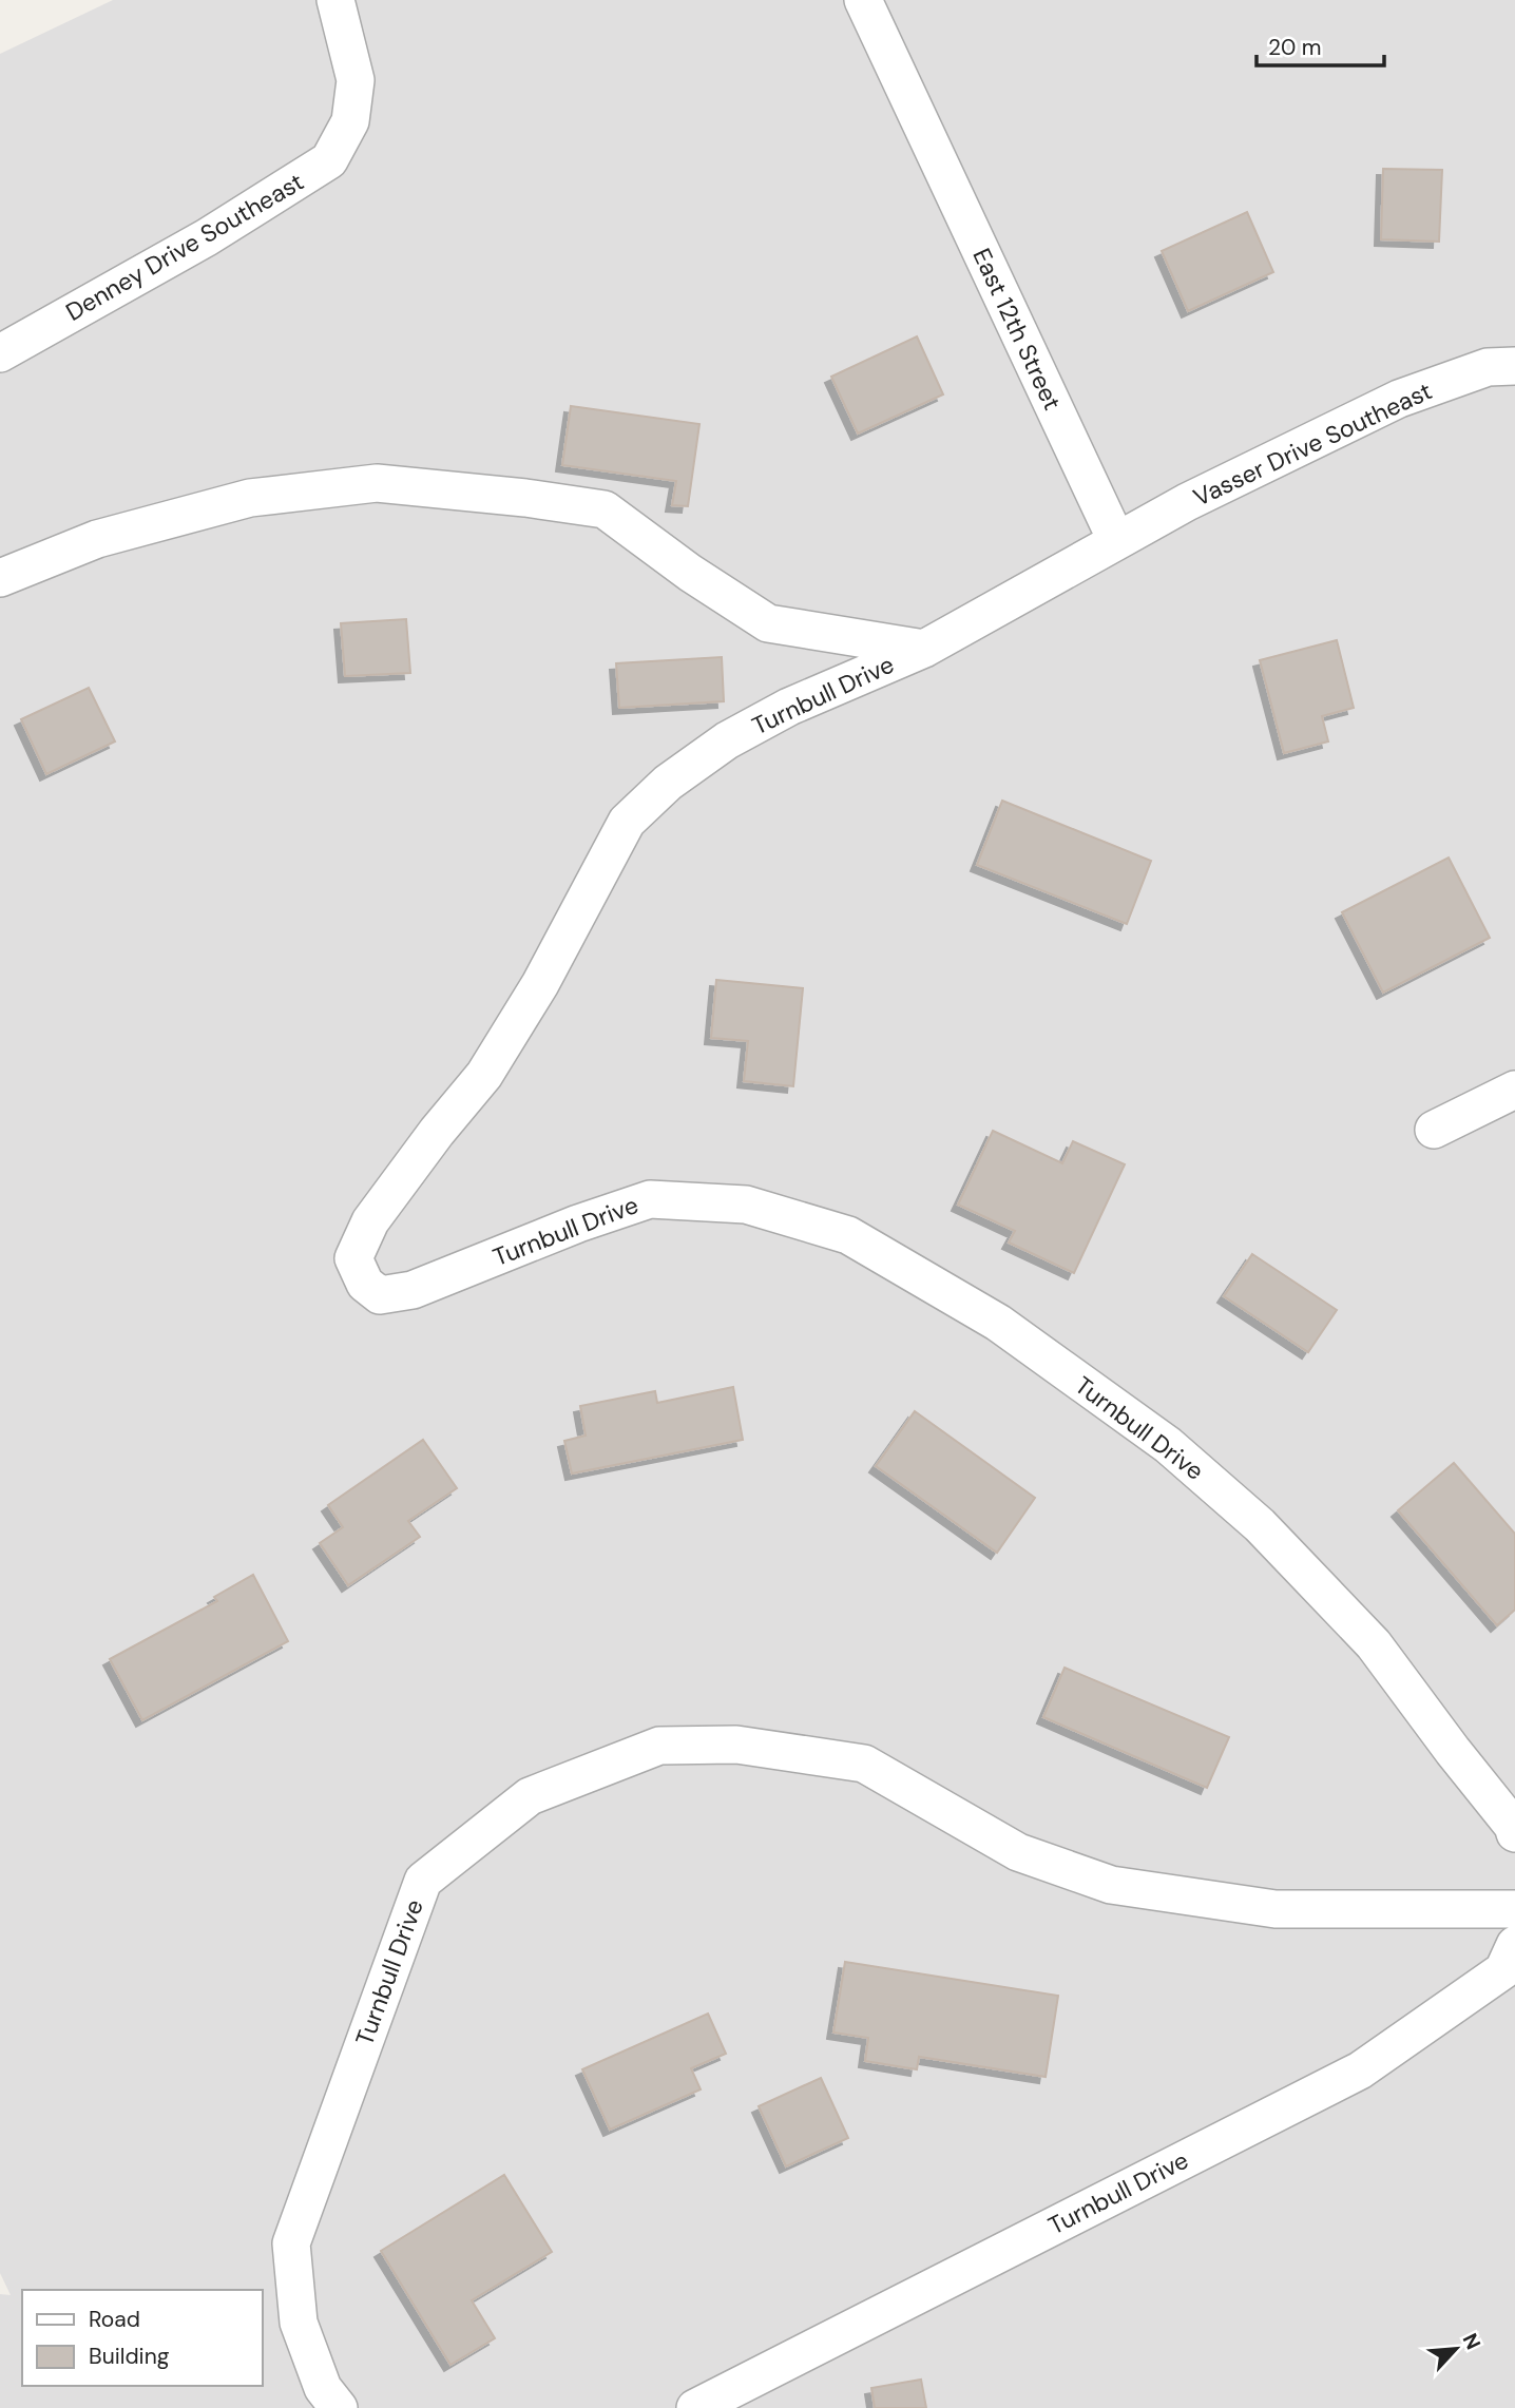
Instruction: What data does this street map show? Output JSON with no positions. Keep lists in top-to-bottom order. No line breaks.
{"streets":{"street":["Denney Drive Southeast","East 12th Street","Vasser Drive Southeast","Turnbull Drive"]},"crossings":[["East 12th Street","Vasser Drive Southeast"],["East 12th Street","Turnbull Drive"],["Vasser Drive Southeast","Turnbull Drive"]],"legend":["Road","Building"],"scale_bar":"20 m","north":"top right"}
